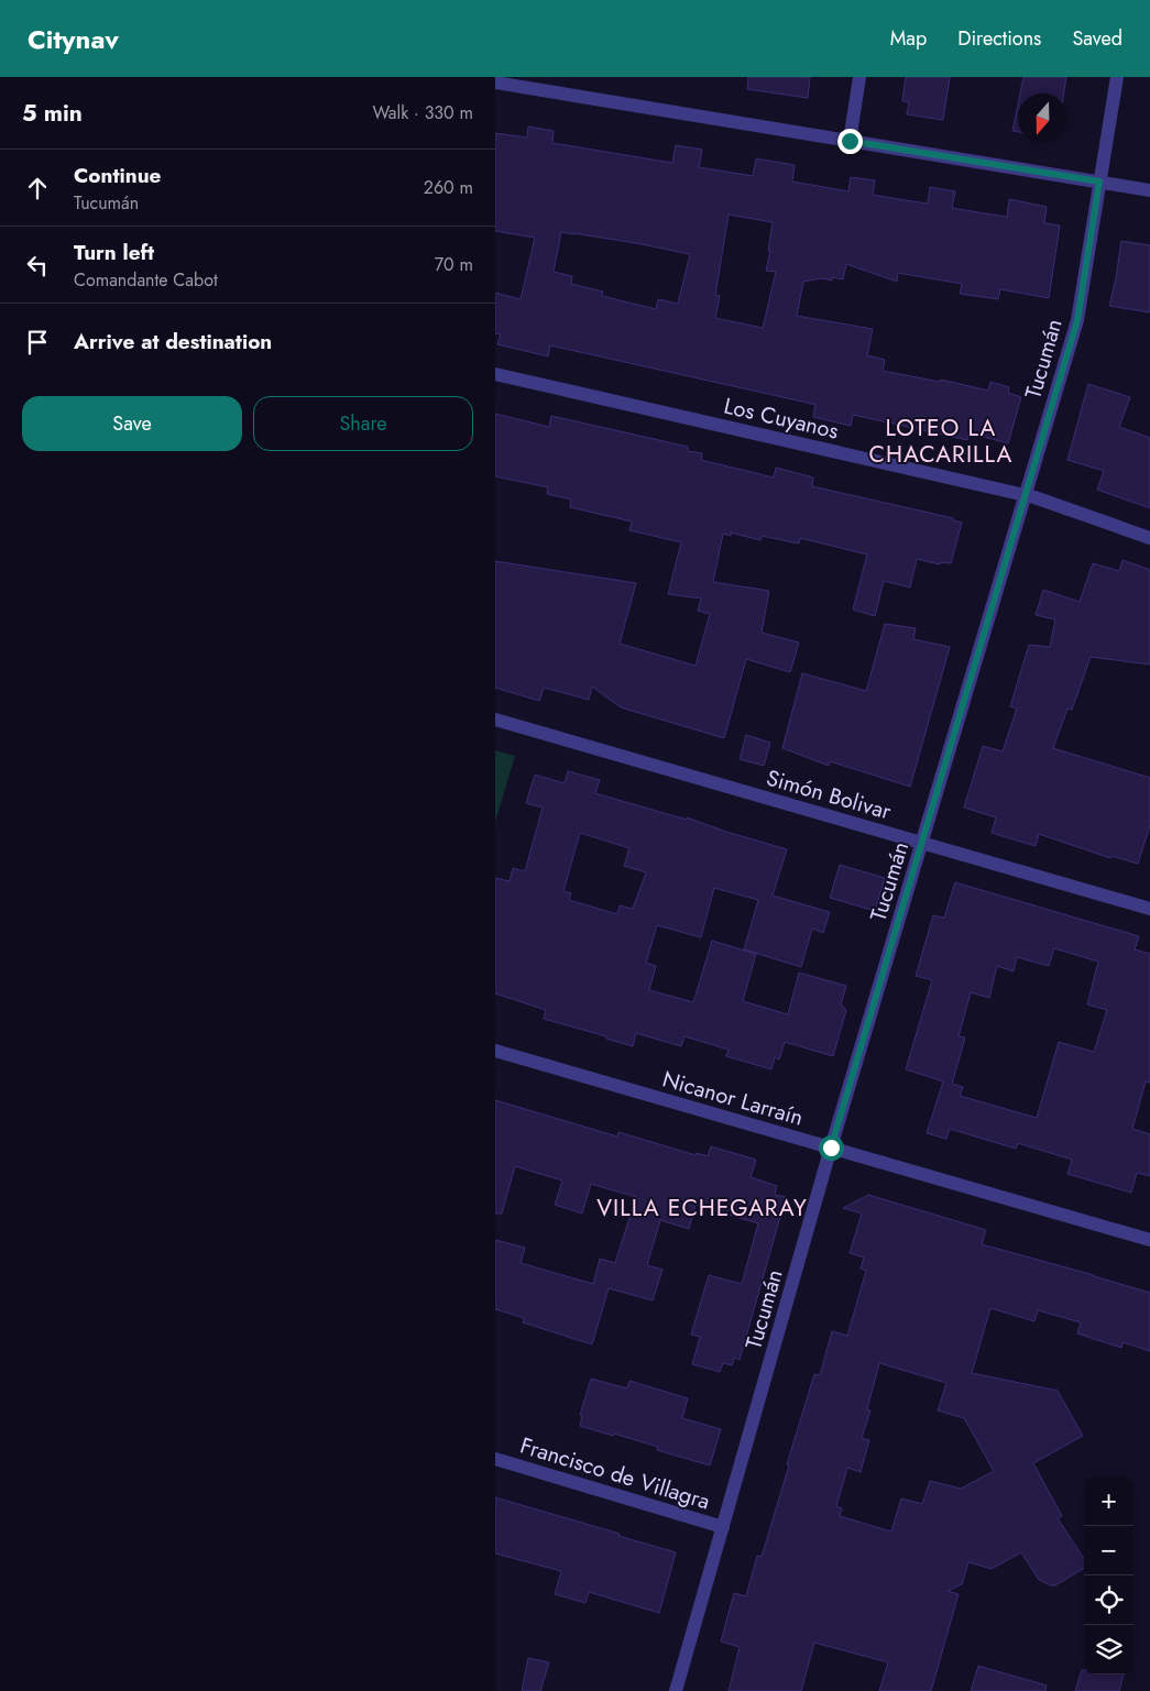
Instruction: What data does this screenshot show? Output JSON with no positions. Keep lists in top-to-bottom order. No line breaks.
{"streets":{"street":["Tucumán","Los Cuyanos","Simón Bolivar","Nicanor Larraín","Francisco de Villagra"]},"crossings":[["Tucumán","Los Cuyanos"],["Tucumán","Simón Bolivar"],["Tucumán","Nicanor Larraín"],["Tucumán","Francisco de Villagra"]],"districts":["LOTEO LA CHACARILLA","VILLA ECHEGARAY"],"north":"bottom","page":{"header":"Citynav","nav":["Map","Directions","Saved"],"heading":["5 min","Walk · 330 m"],"list":[["Continue","Tucumán","260 m"],["Turn left","Comandante Cabot","70 m"],"Arrive at destination"],"buttons":["Save","Share"],"map_buttons":["+","−"]}}
